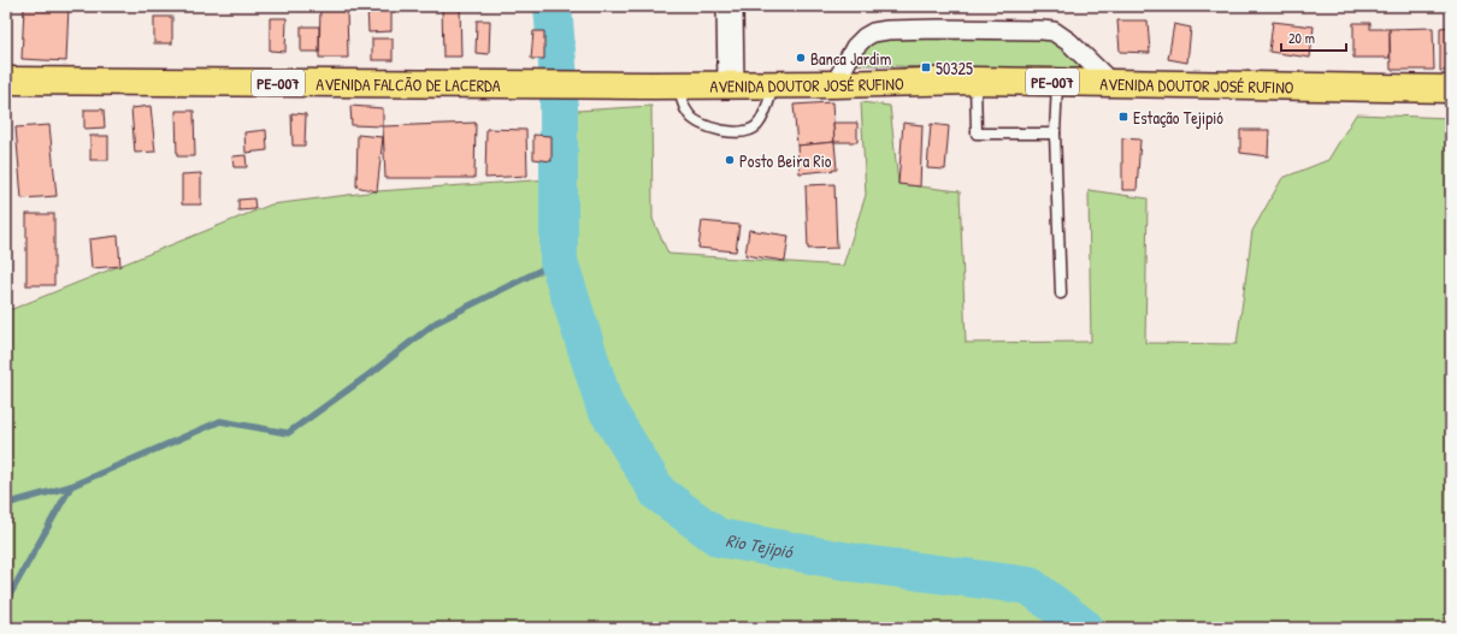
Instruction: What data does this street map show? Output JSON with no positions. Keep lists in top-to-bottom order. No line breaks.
{"streets":{"main road":["PE-007","AVENIDA DOUTOR JOSÉ RUFINO","AVENIDA FALCÃO DE LACERDA"]},"crossings":[["AVENIDA DOUTOR JOSÉ RUFINO","AVENIDA FALCÃO DE LACERDA"]],"water":["Rio Tejipió"],"places":{"other":["Banca Jardim","Posto Beira Rio"],"transit":["50325","Estação Tejipió"]},"scale_bar":"20 m"}
